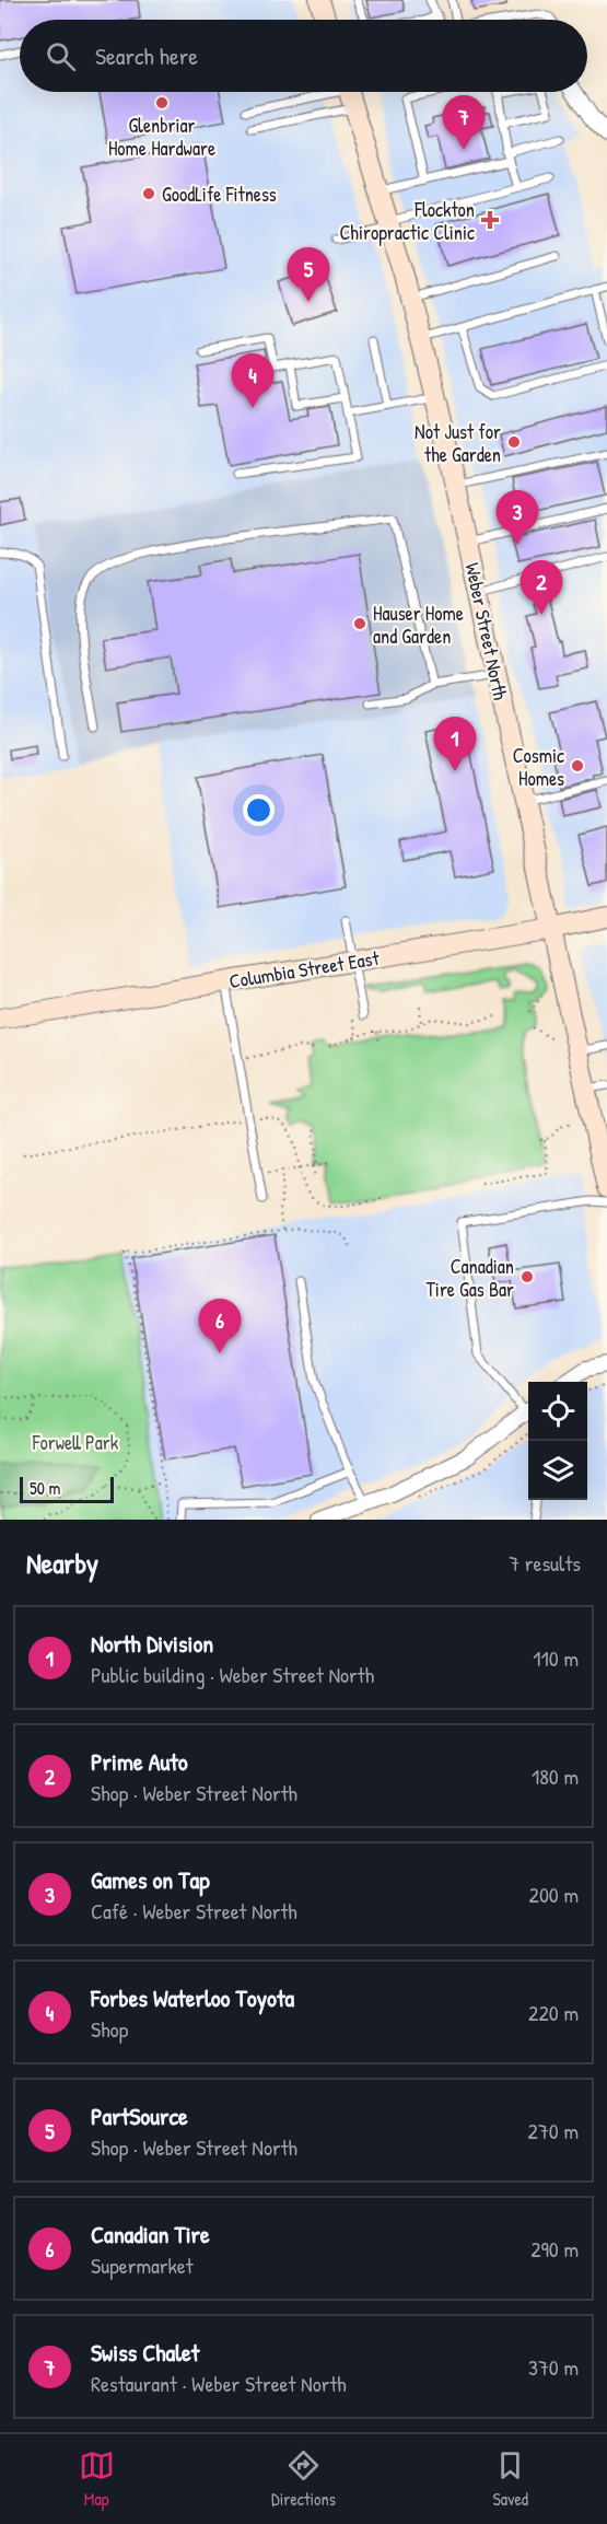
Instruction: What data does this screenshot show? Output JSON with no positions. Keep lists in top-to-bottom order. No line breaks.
{"streets":{"main road":["Weber Street North","Columbia Street East"]},"crossings":[["Weber Street North","Columbia Street East"]],"parks":["Forwell Park"],"places":{"other":["Glenbriar Home Hardware","GoodLife Fitness","Not Just for the Garden","Hauser Home and Garden","Cosmic Homes","Canadian Tire Gas Bar"],"health":["Flockton Chiropractic Clinic"]},"scale_bar":"50 m","page":{"search":"Search here","pins":["7","5","4","3","2","1","6"],"scale":"50 m","heading":["Nearby","7 results"],"list":[{"mark":"1","name":"North Division","note":"Public building · Weber Street North","value":"110 m"},{"mark":"2","name":"Prime Auto","note":"Shop · Weber Street North","value":"180 m"},{"mark":"3","name":"Games on Tap","note":"Café · Weber Street North","value":"200 m"},{"mark":"4","name":"Forbes Waterloo Toyota","note":"Shop","value":"220 m"},{"mark":"5","name":"PartSource","note":"Shop · Weber Street North","value":"270 m"},{"mark":"6","name":"Canadian Tire","note":"Supermarket","value":"290 m"},{"mark":"7","name":"Swiss Chalet","note":"Restaurant · Weber Street North","value":"370 m"}],"nav":["Map","Directions","Saved"]}}
